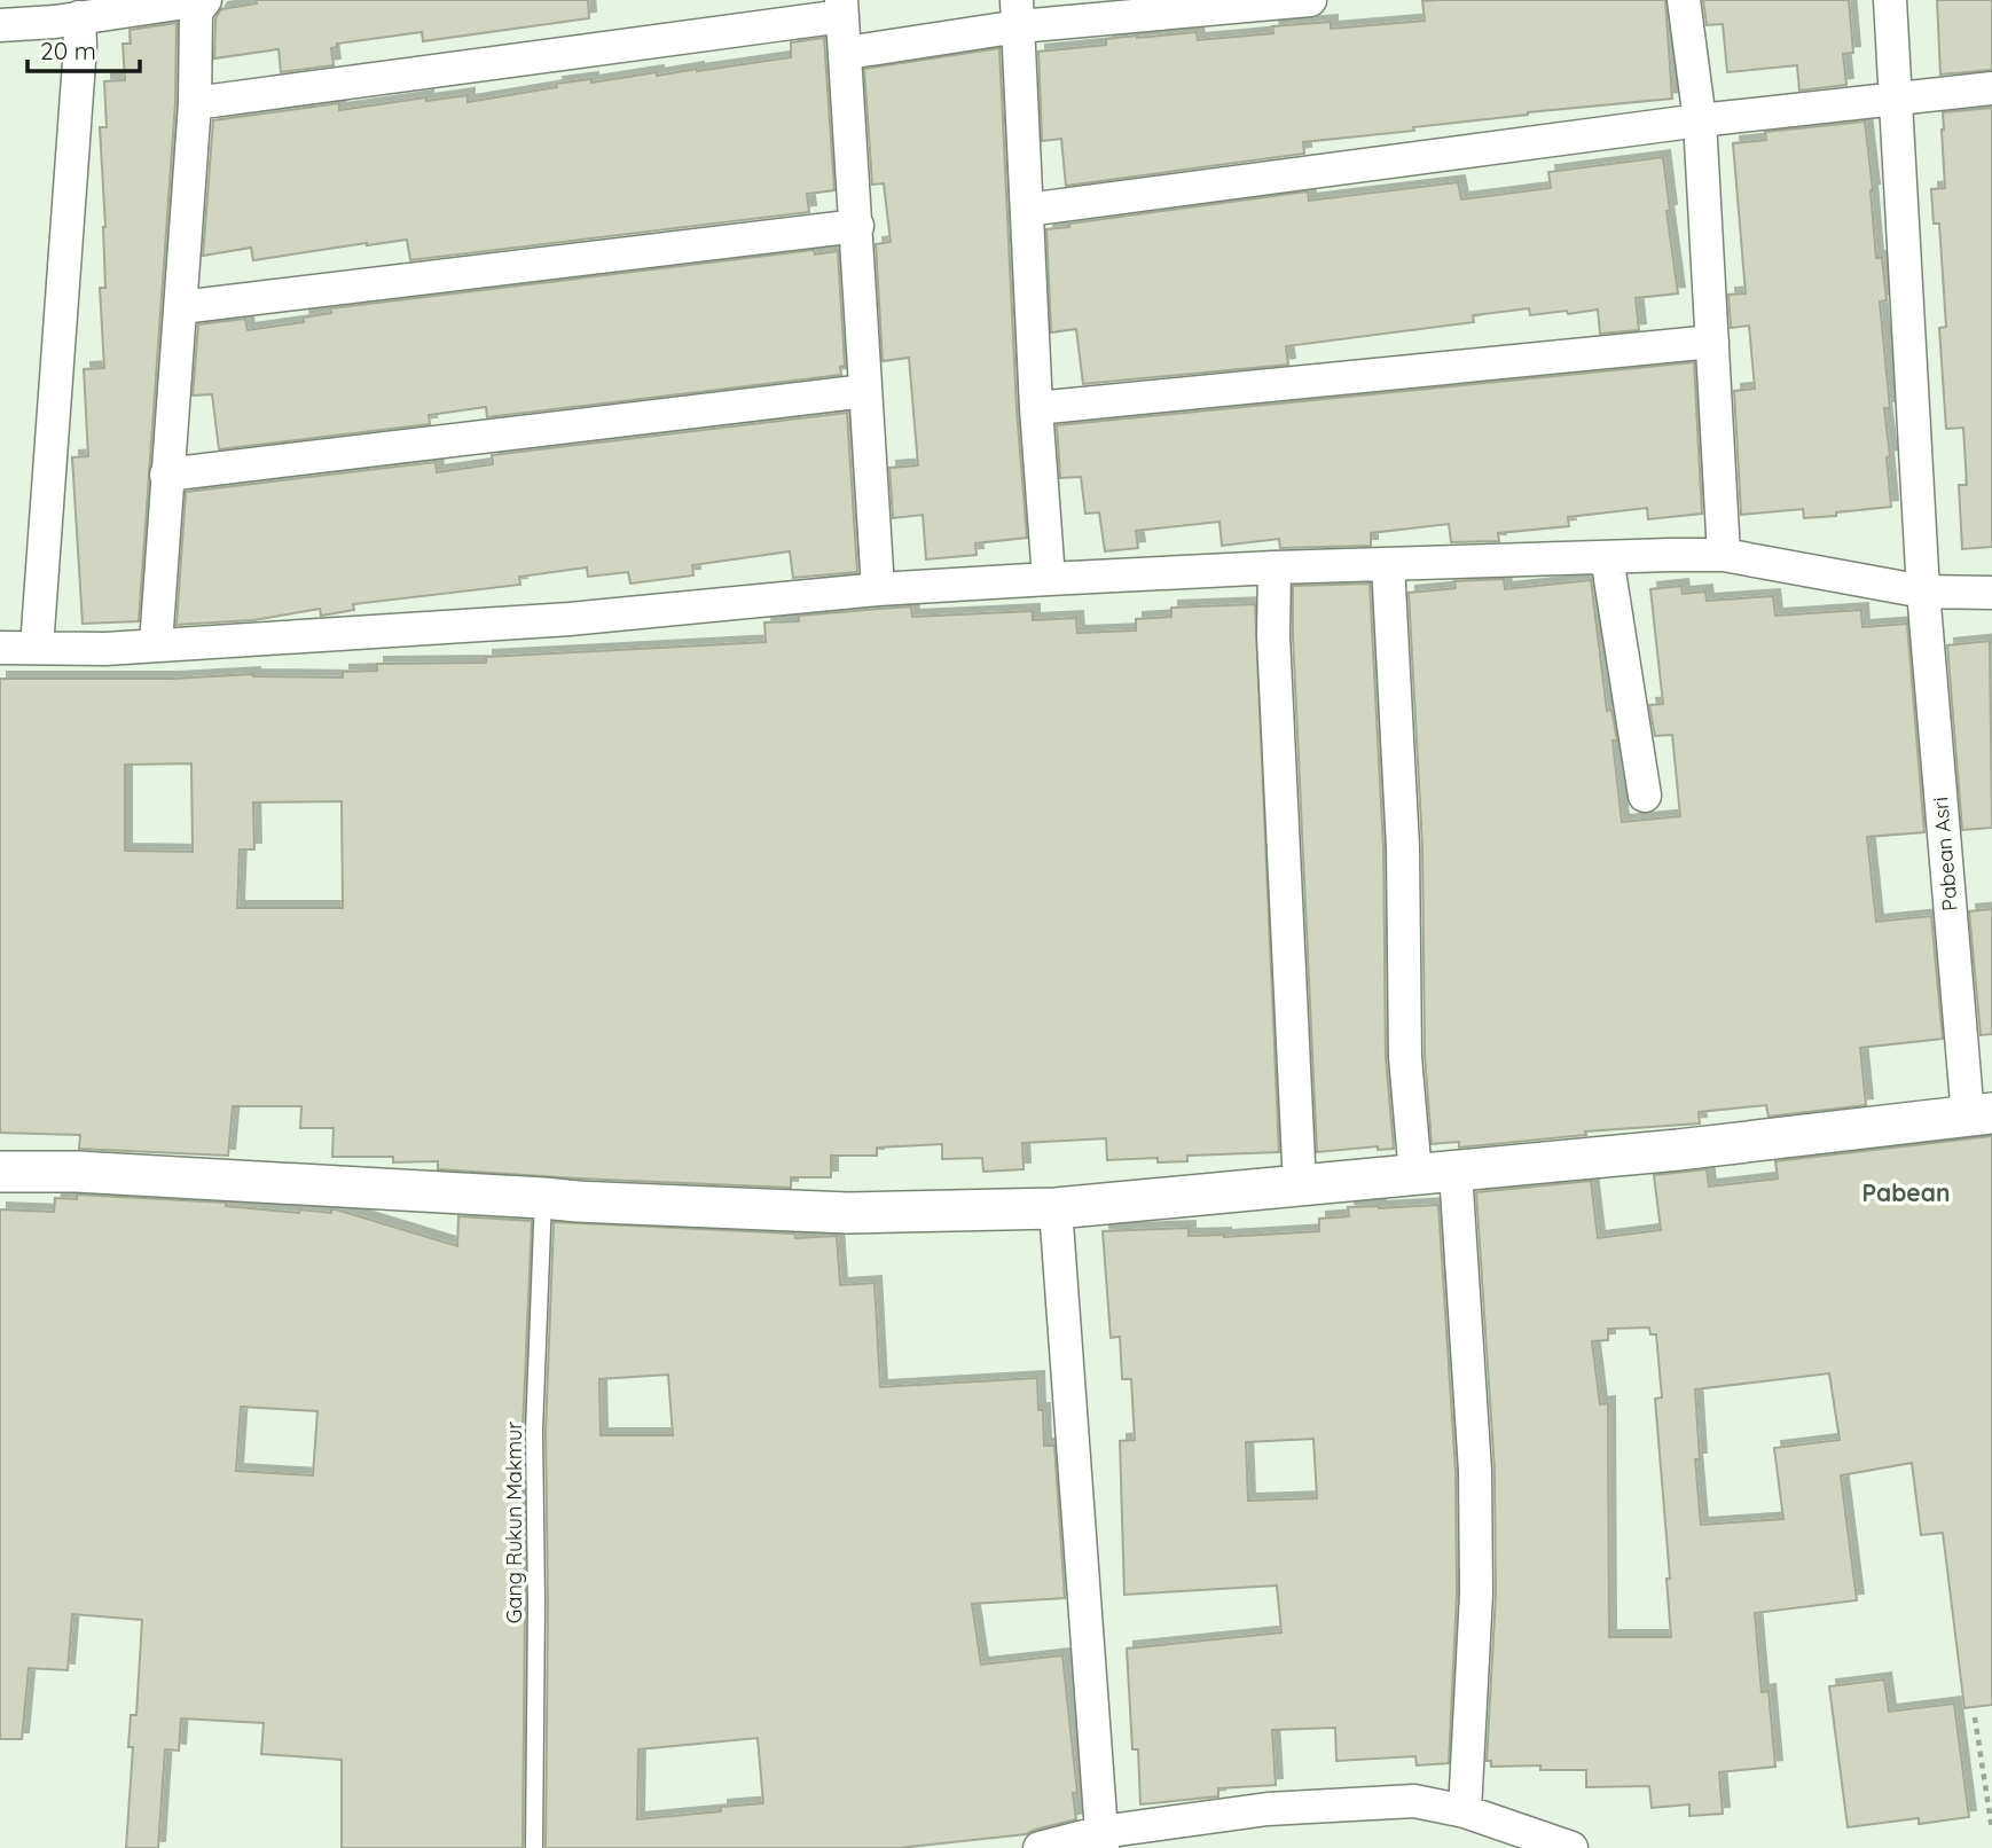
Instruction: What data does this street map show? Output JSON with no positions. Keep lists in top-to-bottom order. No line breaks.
{"streets":{"street":["Pabean Asri"],"lane":["Gang Rukun Makmur"]},"districts":["Pabean"],"scale_bar":"20 m"}
